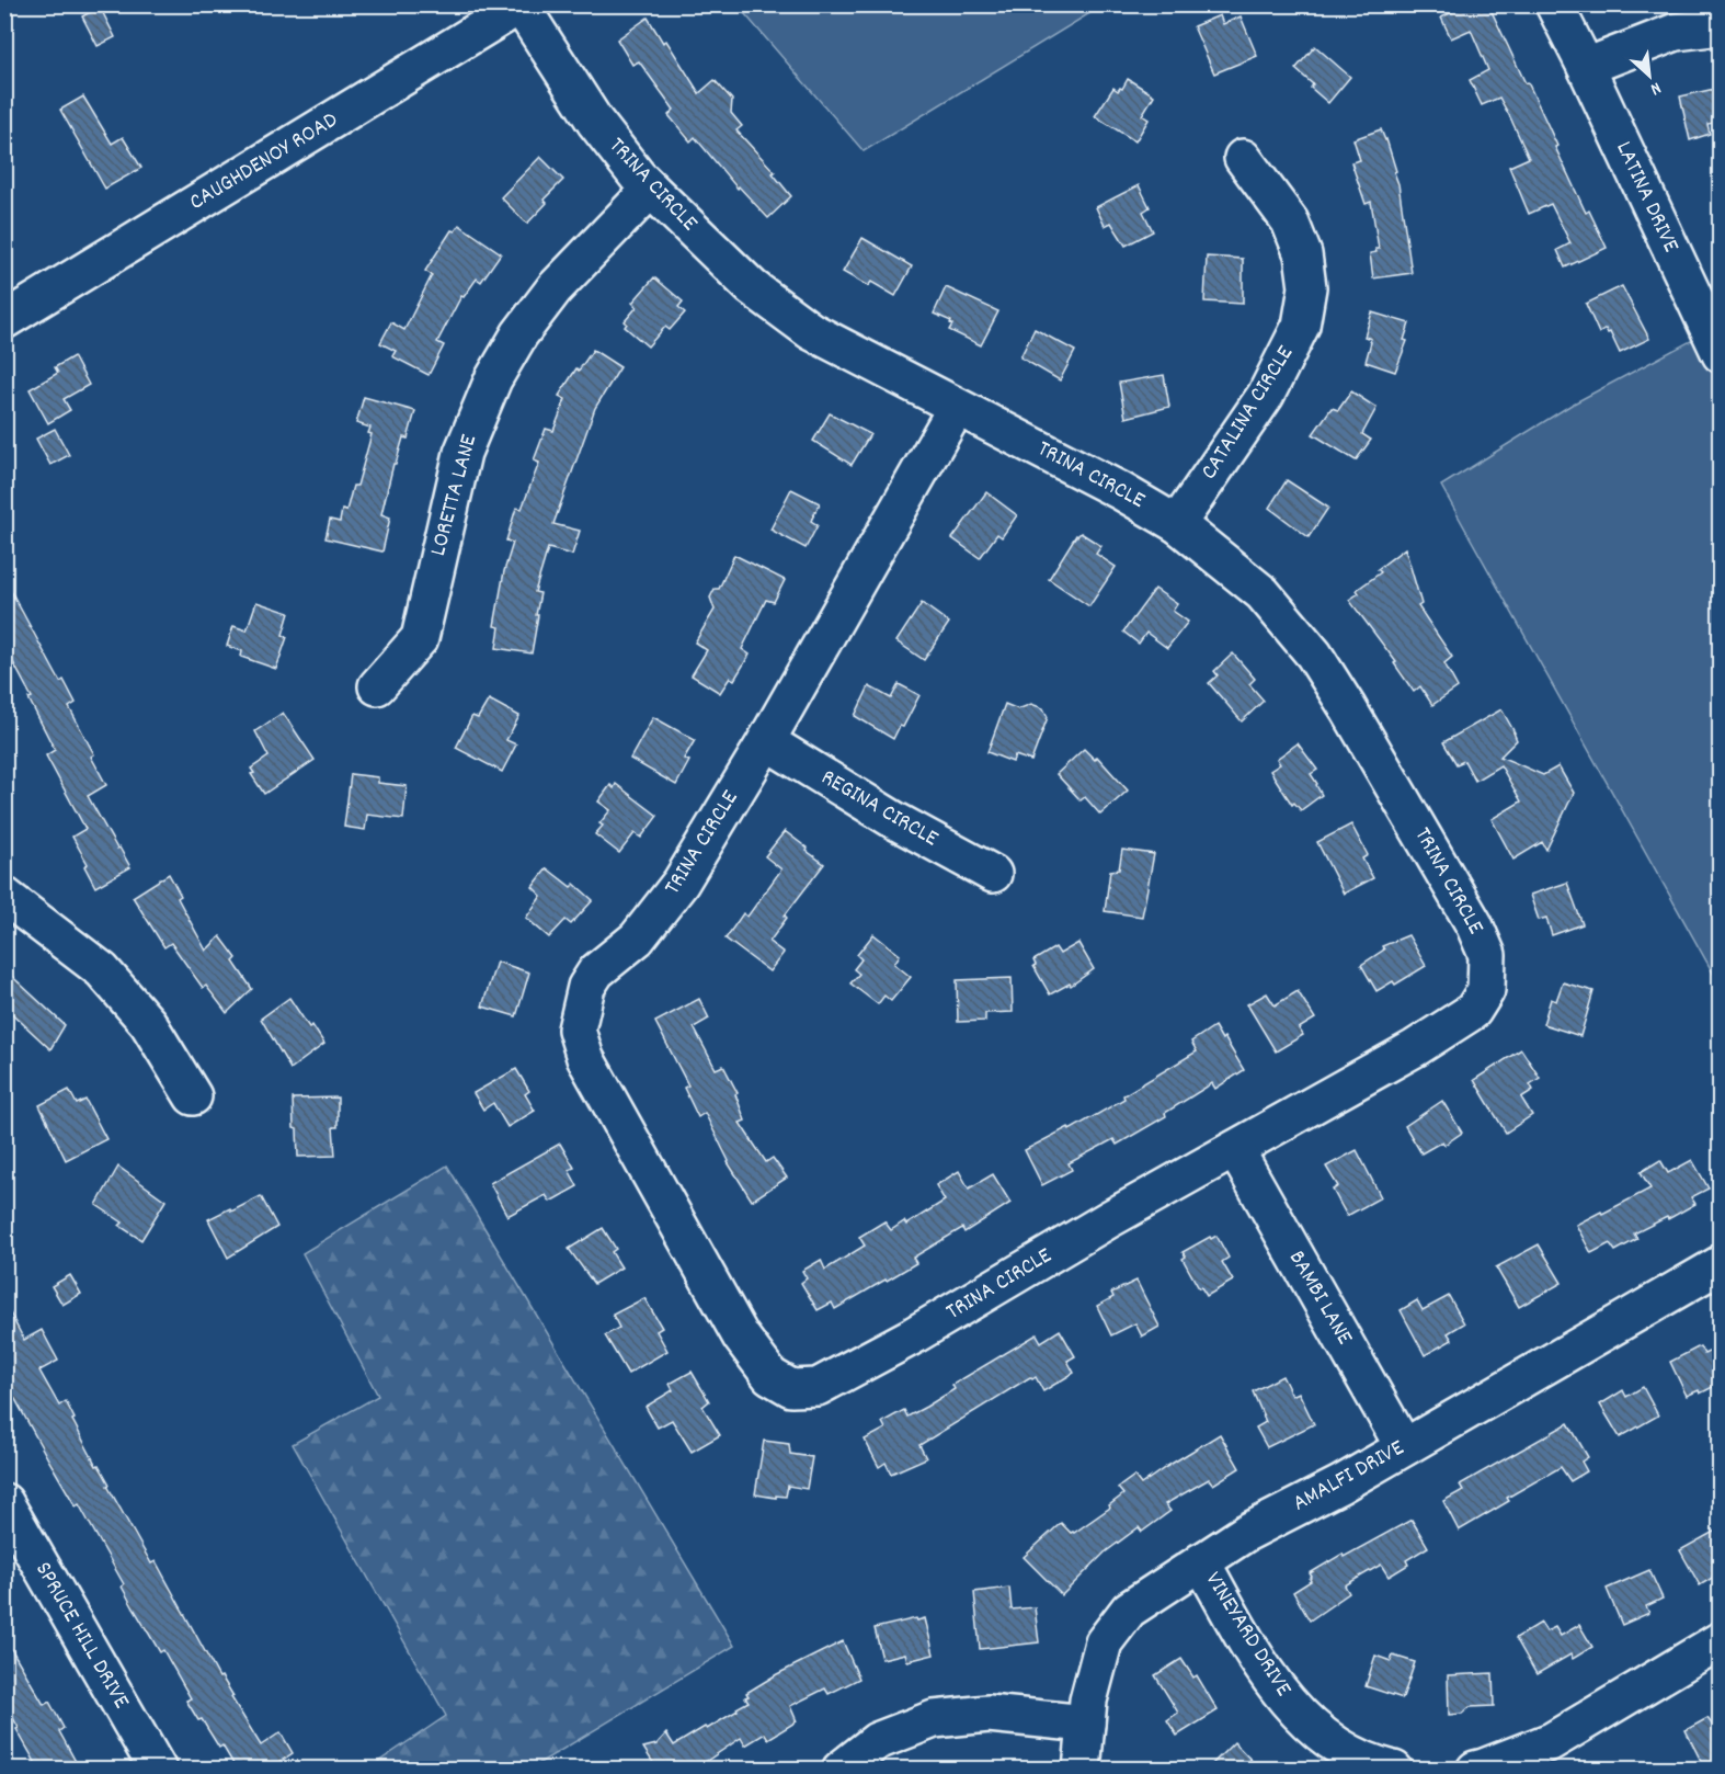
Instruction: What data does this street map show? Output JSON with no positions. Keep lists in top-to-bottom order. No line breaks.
{"streets":{"street":["CAUGHDENOY ROAD","TRINA CIRCLE","LATINA DRIVE","CATALINA CIRCLE","LORETTA LANE","REGINA CIRCLE","BAMBI LANE","AMALFI DRIVE","VINEYARD DRIVE","SPRUCE HILL DRIVE"]},"crossings":[["CAUGHDENOY ROAD","TRINA CIRCLE"],["TRINA CIRCLE","CATALINA CIRCLE"],["TRINA CIRCLE","LORETTA LANE"],["TRINA CIRCLE","REGINA CIRCLE"],["TRINA CIRCLE","BAMBI LANE"],["BAMBI LANE","AMALFI DRIVE"],["AMALFI DRIVE","VINEYARD DRIVE"]],"north":"bottom right"}
